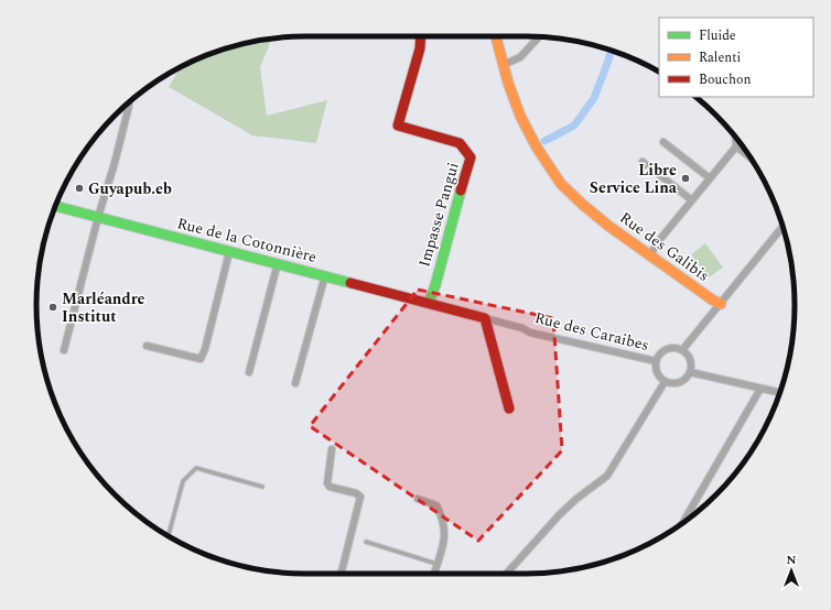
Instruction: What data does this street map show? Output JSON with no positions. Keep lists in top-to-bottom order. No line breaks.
{"streets":{"street":["Impasse Pangui","Rue de la Cotonnière","Rue des Galibis","Rue des Caraibes"]},"crossings":[["Impasse Pangui","Rue de la Cotonnière"],["Rue de la Cotonnière","Rue des Caraibes"]],"places":["Libre Service Lina","Guyapub.eb","Marléandre Institut"],"legend":["Fluide","Ralenti","Bouchon"],"north":"top"}
